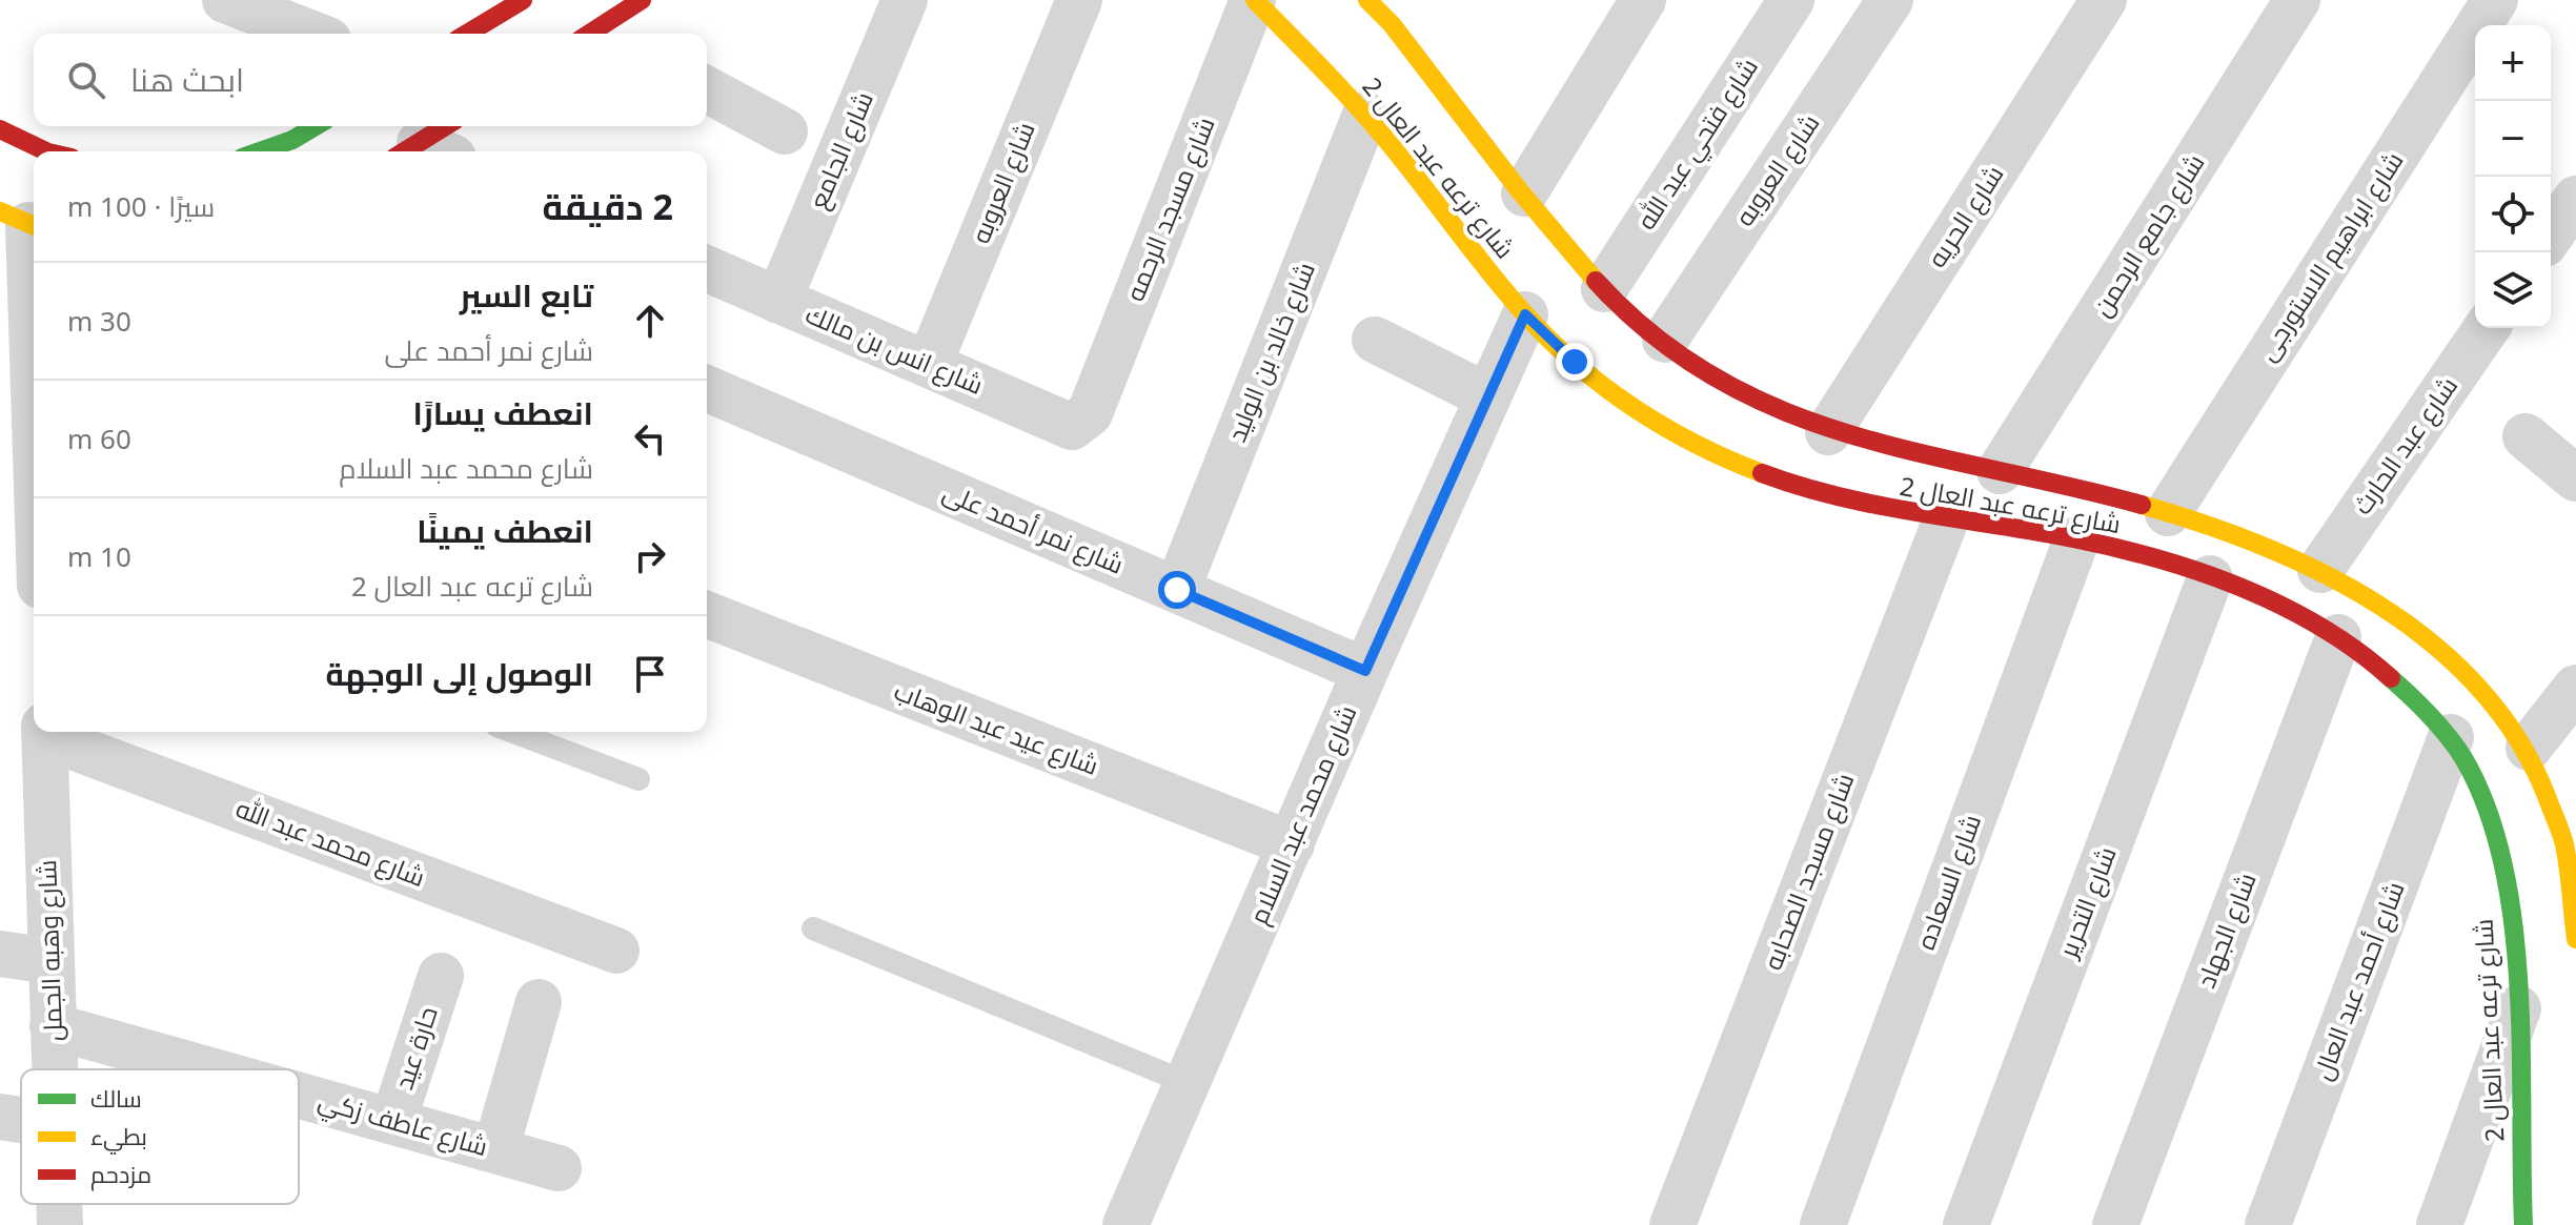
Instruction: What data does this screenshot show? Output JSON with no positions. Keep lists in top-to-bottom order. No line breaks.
{"streets":{"street":["شارع فتحي عبد الله","شارع الجامع","شارع ترعه عبد العال 2","شارع العروبه","شارع مسجد الرحمه","شارع الحريه","شارع جامع الرحمن","شارع ابراهيم الاستورجى","شارع انس بن مالك","شارع خالد بن الوليد","شارع عبد الحارث","شارع نمر أحمد على","شارع عيد عبد الوهاب","شارع محمد عبد السلام","شارع محمد عبد الله","شارع مسجد الصحابه","شارع السعاده","شارع التحرير","شارع الجهاد","شارع وهبه الجمل","شارع أحمد عبد العال","حارة عيد","شارع عاطف زكي"]},"crossings":[["شارع فتحي عبد الله","شارع ترعه عبد العال 2"],["شارع الجامع","شارع انس بن مالك"],["شارع ترعه عبد العال 2","شارع العروبه"],["شارع ترعه عبد العال 2","شارع مسجد الرحمه"],["شارع ترعه عبد العال 2","شارع الحريه"],["شارع ترعه عبد العال 2","شارع جامع الرحمن"],["شارع ترعه عبد العال 2","شارع ابراهيم الاستورجى"],["شارع ترعه عبد العال 2","شارع خالد بن الوليد"],["شارع ترعه عبد العال 2","شارع عبد الحارث"],["شارع ترعه عبد العال 2","شارع محمد عبد السلام"],["شارع ترعه عبد العال 2","شارع مسجد الصحابه"],["شارع ترعه عبد العال 2","شارع السعاده"],["شارع ترعه عبد العال 2","شارع التحرير"],["شارع ترعه عبد العال 2","شارع الجهاد"],["شارع ترعه عبد العال 2","شارع أحمد عبد العال"],["شارع العروبه","شارع انس بن مالك"],["شارع مسجد الرحمه","شارع انس بن مالك"],["شارع خالد بن الوليد","شارع نمر أحمد على"],["شارع نمر أحمد على","شارع محمد عبد السلام"],["شارع عيد عبد الوهاب","شارع محمد عبد السلام"],["شارع وهبه الجمل","شارع عاطف زكي"],["حارة عيد","شارع عاطف زكي"]],"legend":["سالك","بطيء","مزدحم"],"page":{"map_buttons":["+","−"],"search":"ابحث هنا","heading":["2 دقيقة","سيرًا · 100 m"],"list":[["تابع السير","شارع نمر أحمد على","30 m"],["انعطف يسارًا","شارع محمد عبد السلام","60 m"],["انعطف يمينًا","شارع ترعه عبد العال 2","10 m"],"الوصول إلى الوجهة"]}}
